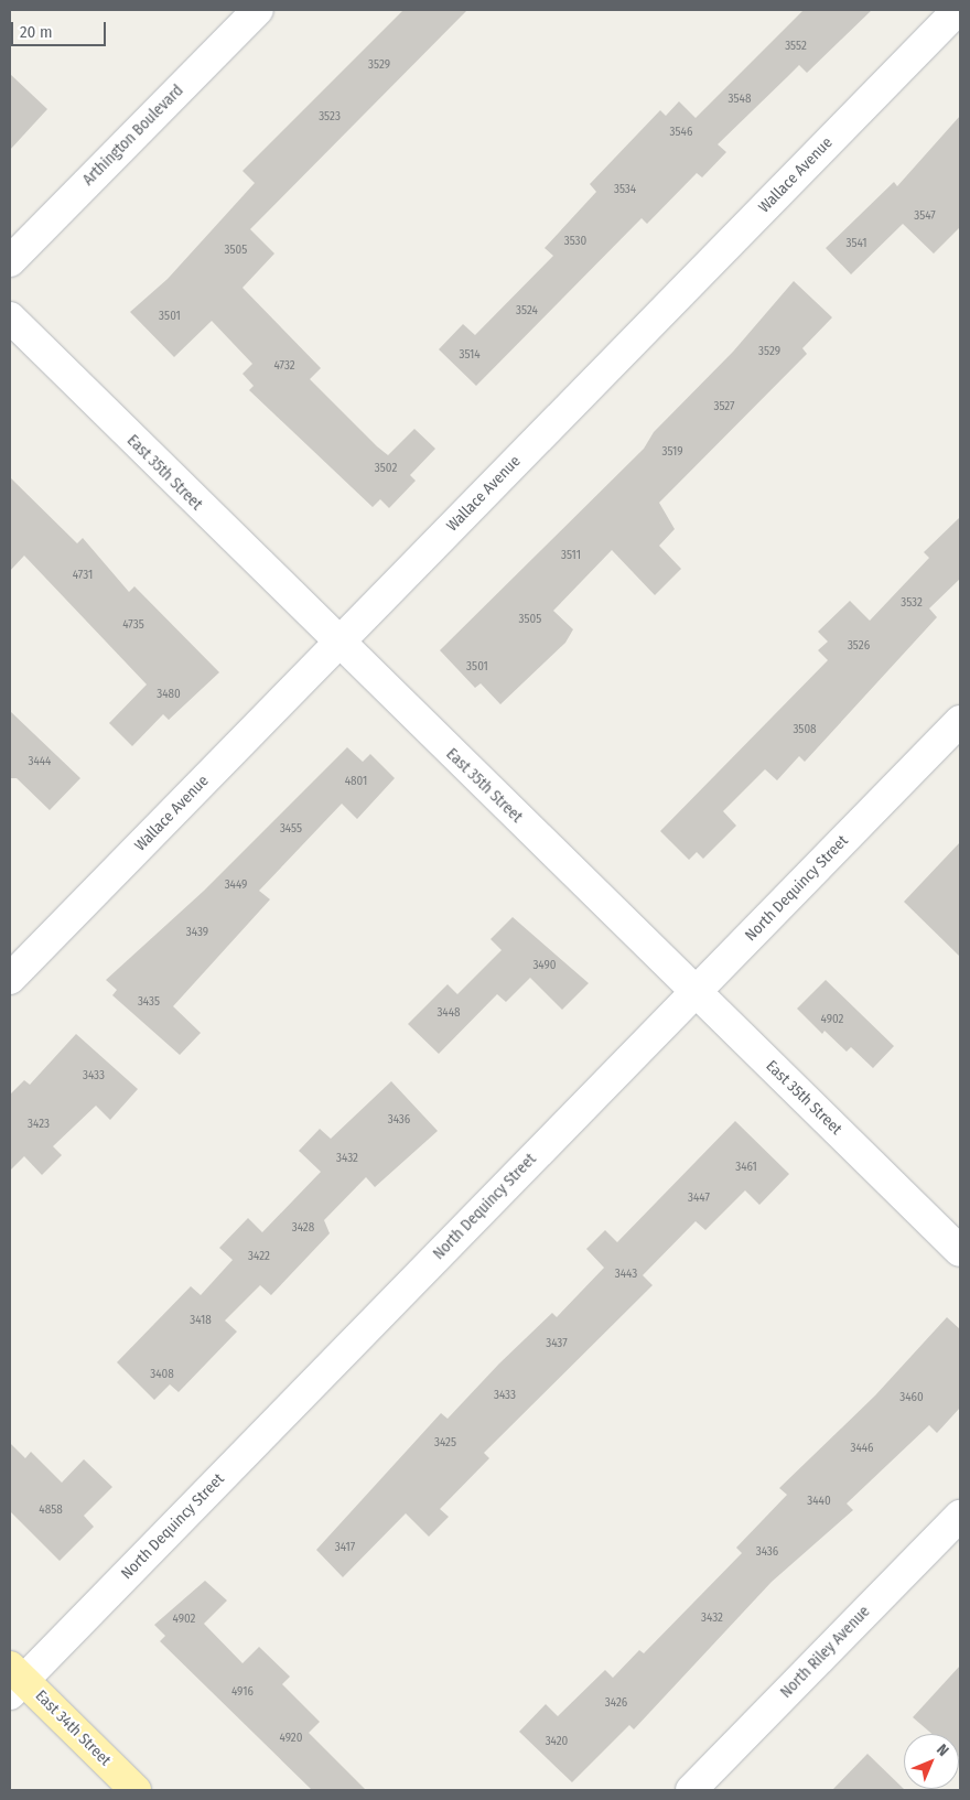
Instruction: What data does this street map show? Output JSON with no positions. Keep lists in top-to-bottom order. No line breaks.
{"streets":{"main road":["East 34th Street"],"street":["Arthington Boulevard","Wallace Avenue","East 35th Street","North Dequincy Street","North Riley Avenue"]},"crossings":[["Wallace Avenue","East 35th Street"],["East 35th Street","North Dequincy Street"],["North Dequincy Street","East 34th Street"]],"house_numbers":["3552","3529","3548","3523","3546","3534","3547","3530","3541","3505","3524","3501","3529","3514","4732","3527","3519","3502","3511","4731","3532","3505","4735","3526","3501","3480","3508","3444","4801","3455","3449","3439","3490","3435","3448","4902","3433","3436","3423","3432","3461","3447","3428","3422","3443","3418","3437","3408","3433","3460","3425","3446","3440","4858","3417","3436","3432","4902","4916","3426","4920","3420"],"scale_bar":"20 m","north":"top right"}
